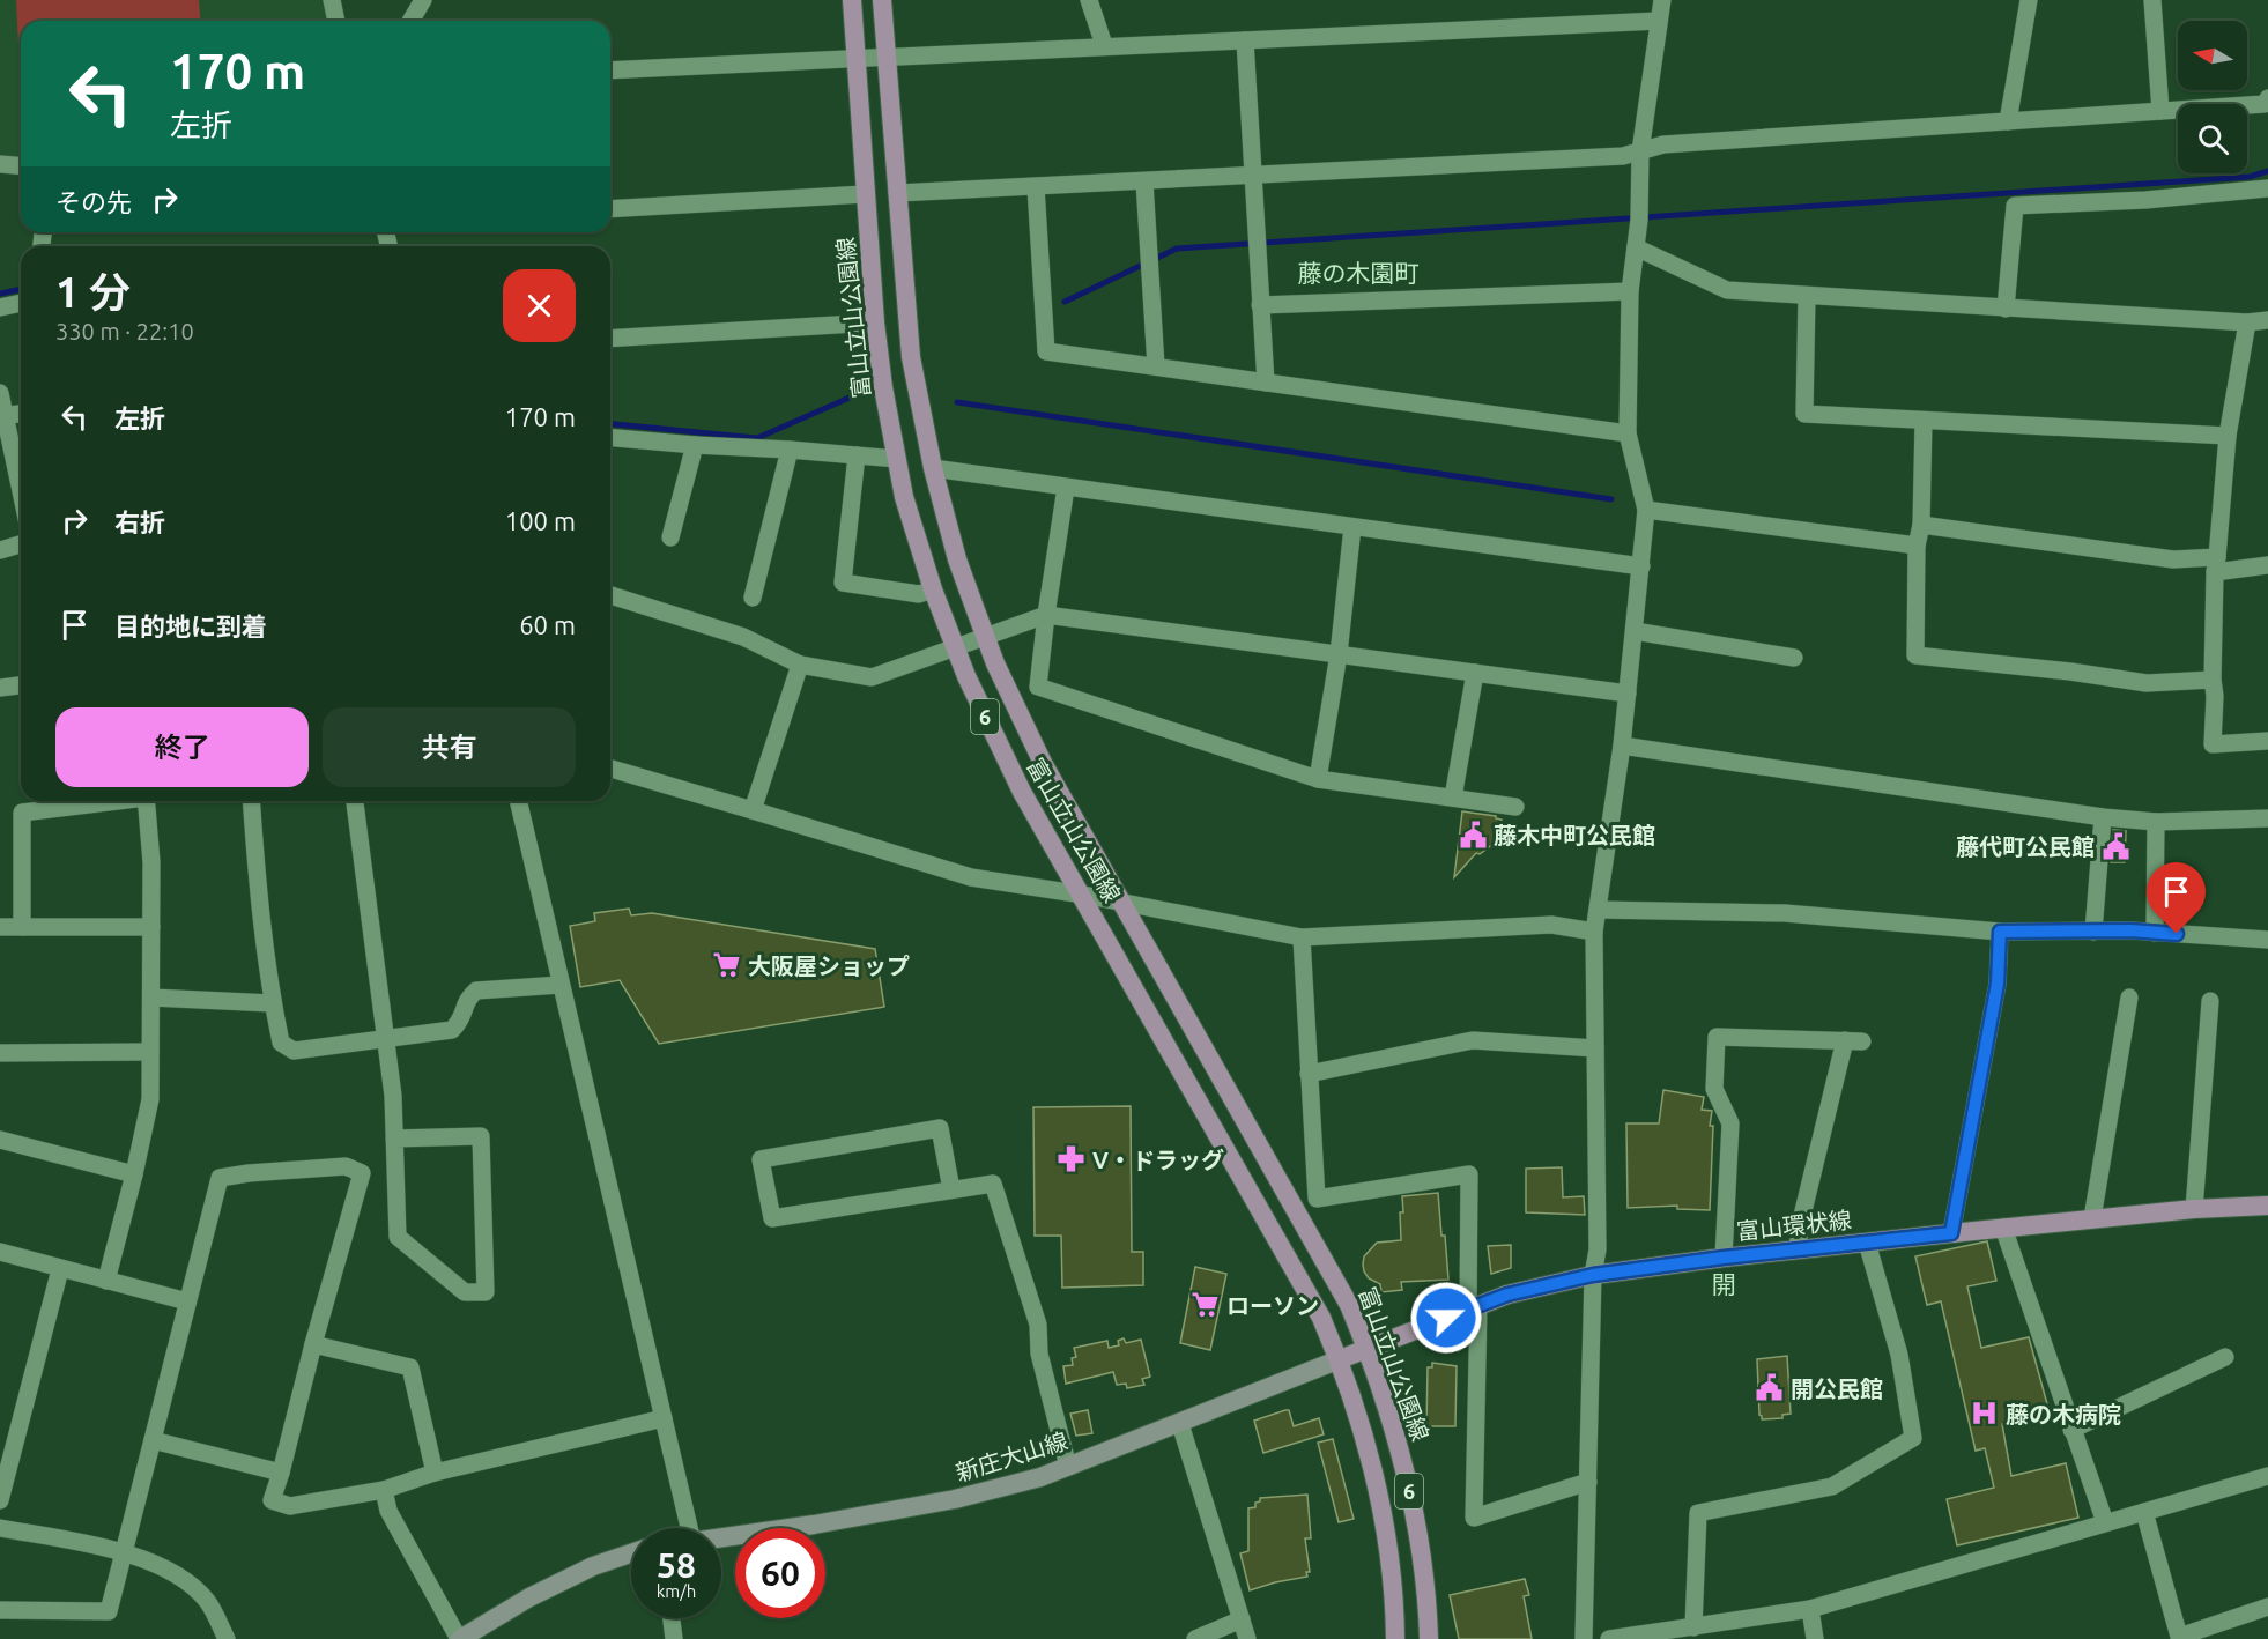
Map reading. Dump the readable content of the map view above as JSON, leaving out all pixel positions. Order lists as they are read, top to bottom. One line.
{"streets":{"main road":["富山立山公園線","6","富山環状線","新庄大山線"]},"crossings":[["富山立山公園線","富山環状線"],["富山立山公園線","新庄大山線"],["富山環状線","新庄大山線"]],"districts":["藤の木園町","開"],"places":{"public building":["藤木中町公民館","藤代町公民館","開公民館"],"supermarket":["大阪屋ショップ","ローソン"],"pharmacy":["V・ドラッグ"],"hospital":["藤の木病院"]},"north":"left","page":{"turn":["170 m","左折"],"then":"その先","heading":["1 分","330 m · 22:10"],"list":[{"name":"左折","value":"170 m"},{"name":"右折","value":"100 m"},{"name":"目的地に到着","value":"60 m"}],"buttons":["終了","共有"],"speed":"58 km/h","limit":"60"}}
